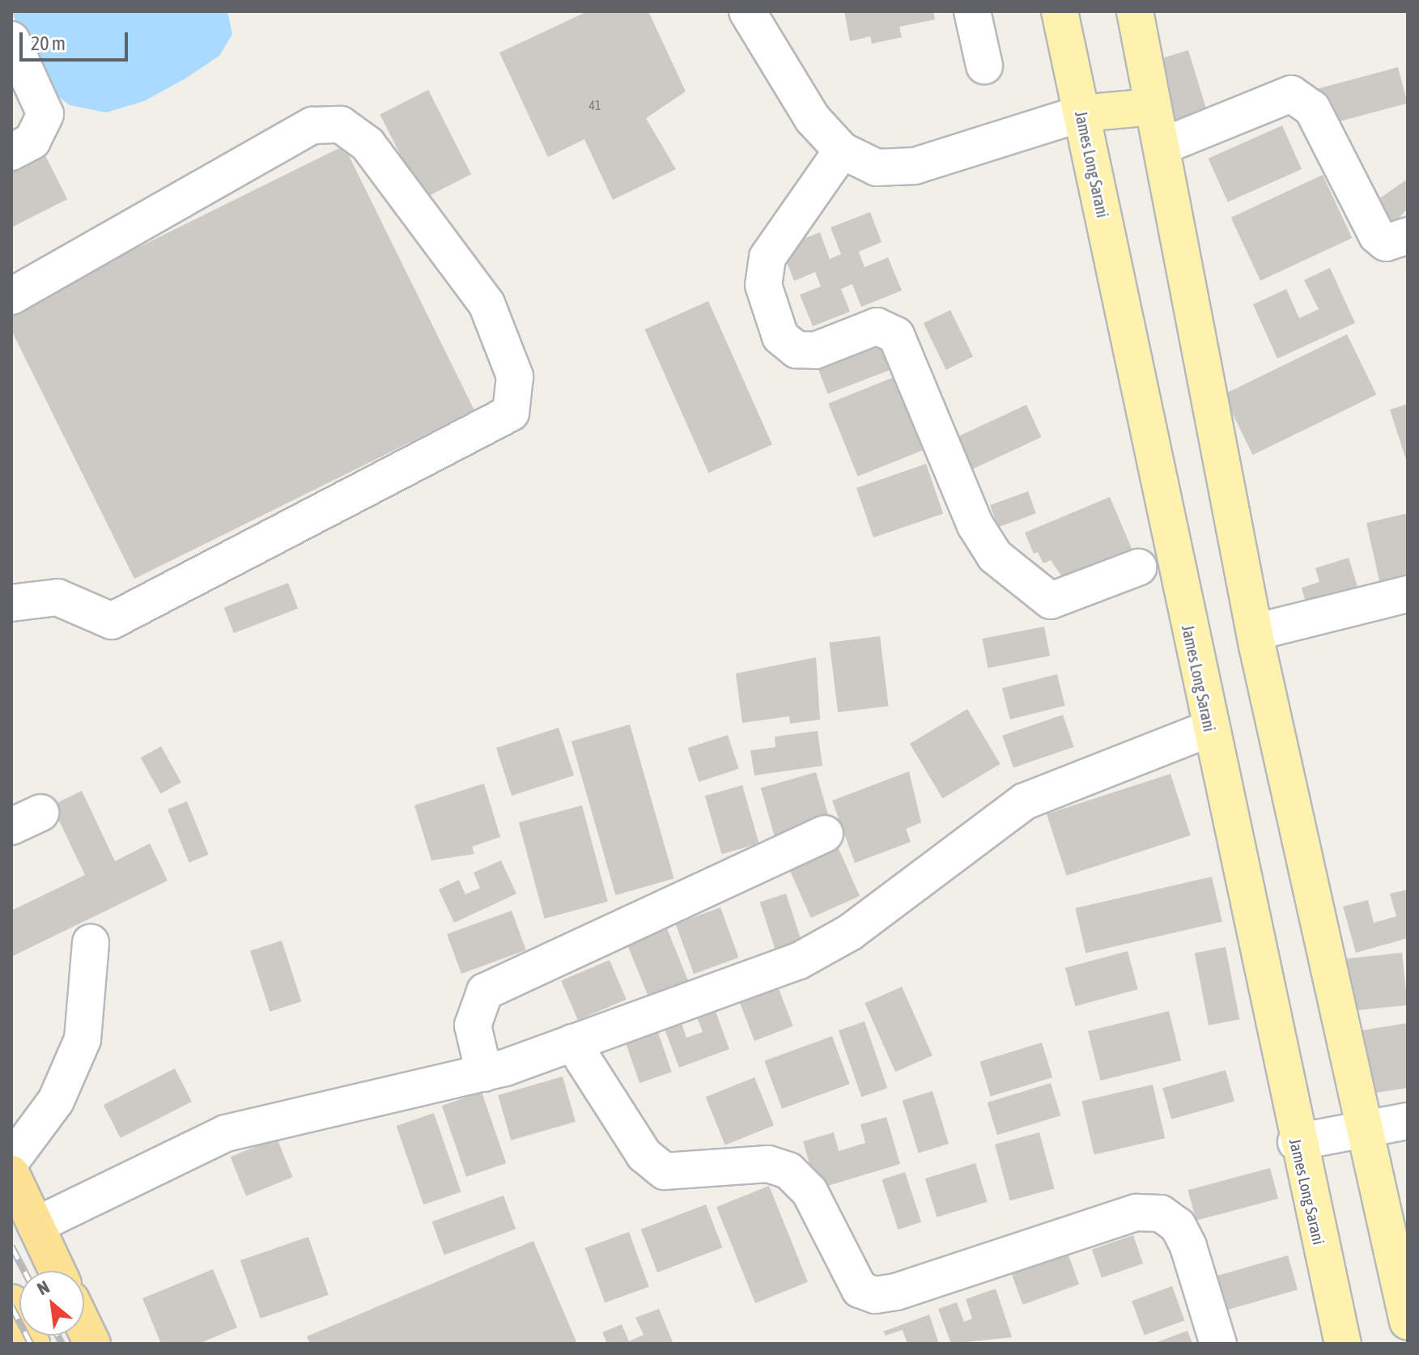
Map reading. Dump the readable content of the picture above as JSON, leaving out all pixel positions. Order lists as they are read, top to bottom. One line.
{"streets":{"main road":["James Long Sarani"]},"house_numbers":["41"],"scale_bar":"20 m","north":"top left"}
